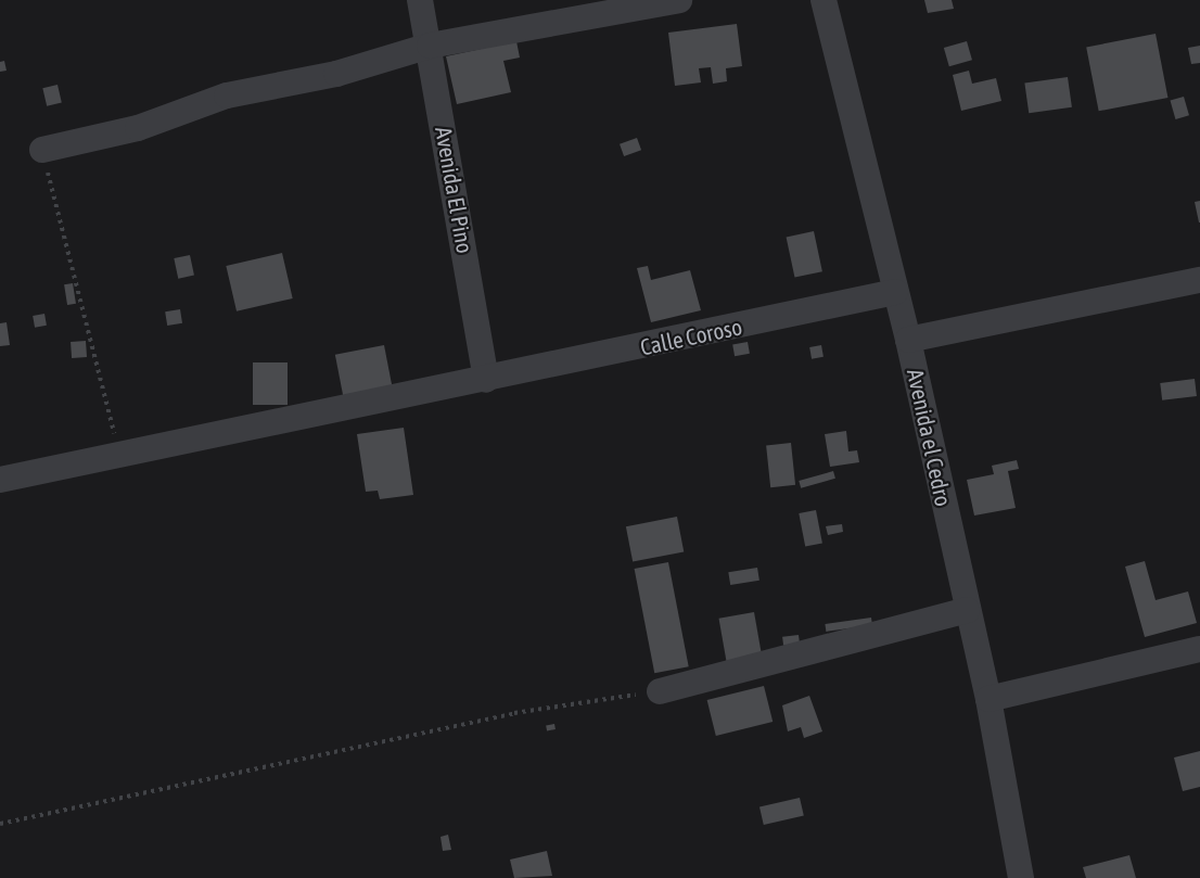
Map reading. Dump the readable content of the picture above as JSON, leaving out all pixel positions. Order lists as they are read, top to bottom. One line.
{"streets":{"street":["Avenida El Pino","Calle Coroso","Avenida el Cedro"]},"crossings":[["Avenida El Pino","Calle Coroso"],["Calle Coroso","Avenida el Cedro"]]}
